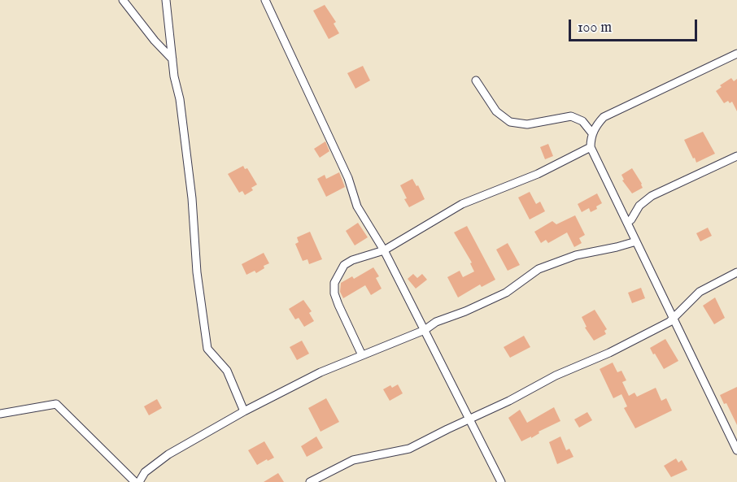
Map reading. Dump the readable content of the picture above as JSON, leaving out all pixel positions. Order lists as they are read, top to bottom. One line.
{"scale_bar":"100 m"}
